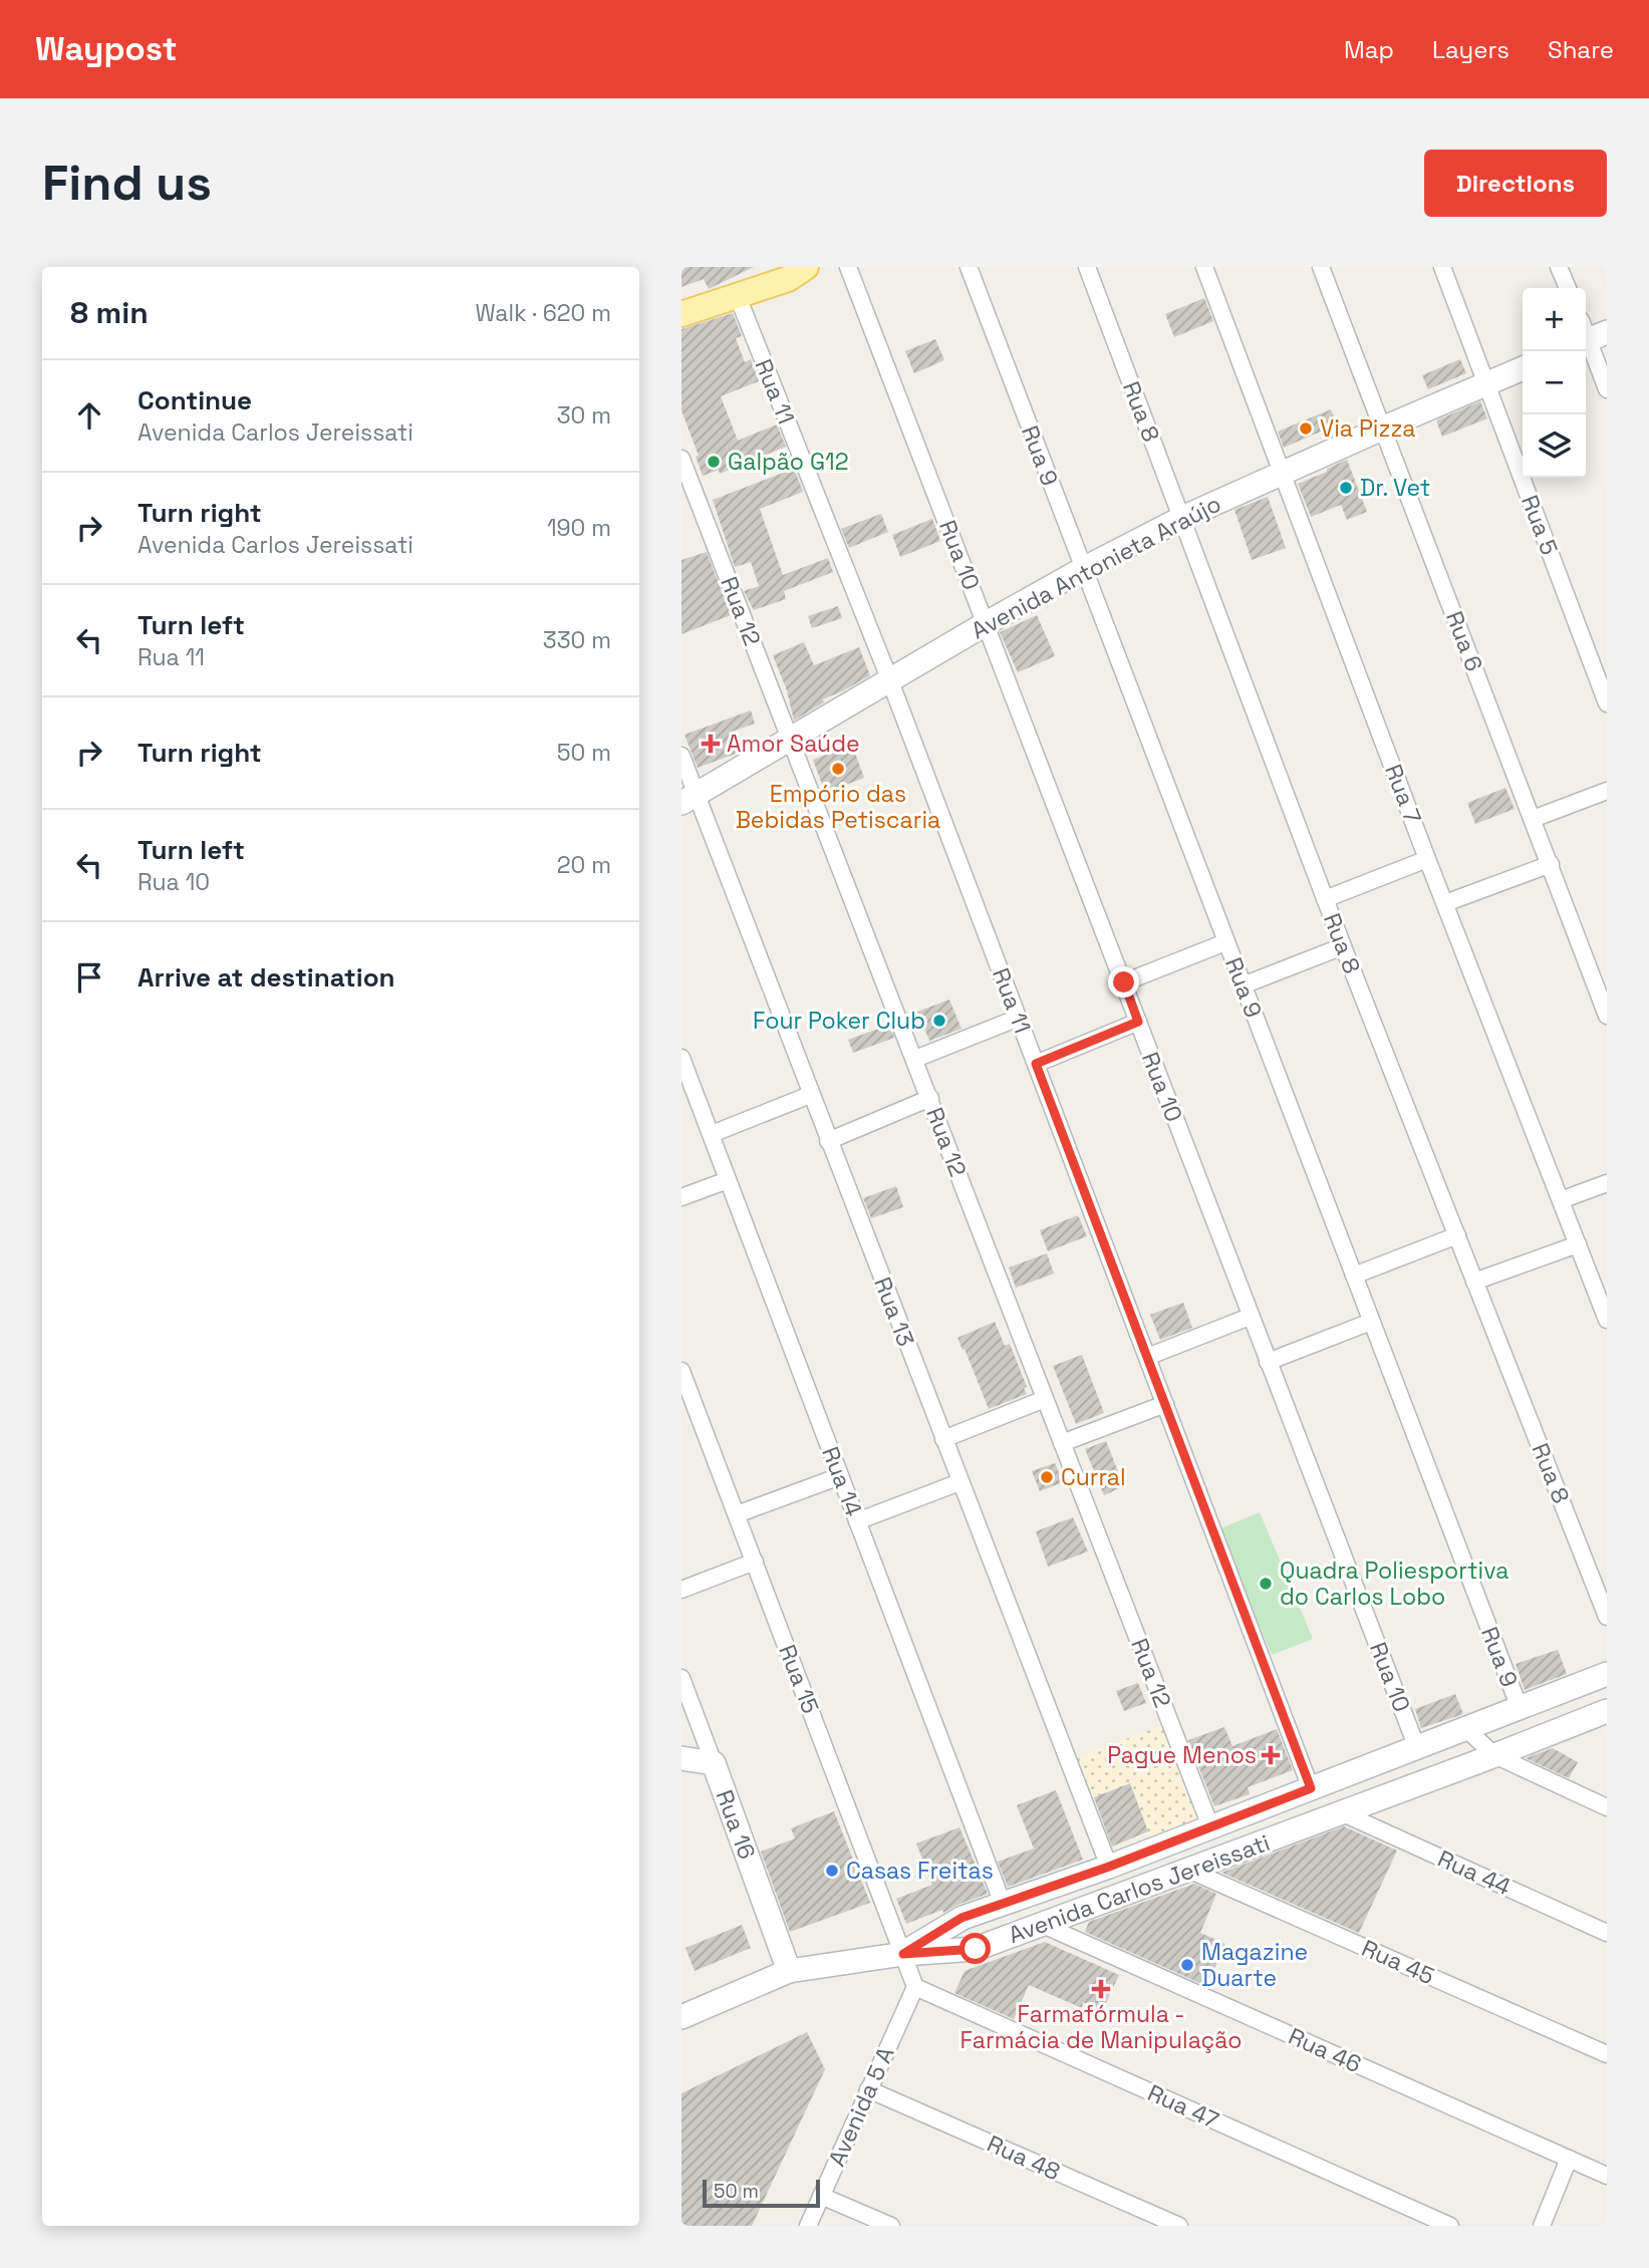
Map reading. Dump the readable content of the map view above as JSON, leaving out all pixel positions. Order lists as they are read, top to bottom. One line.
{"streets":{"street":["Rua 11","Rua 8","Rua 9","Rua 5","Rua 10","Avenida Antonieta Araújo","Rua 12","Rua 6","Rua 7","Rua 13","Rua 14","Rua 15","Rua 16","Rua 44","Avenida Carlos Jereissati","Rua 45","Rua 46","Avenida 5 A","Rua 47","Rua 48"]},"crossings":[["Rua 11","Avenida Antonieta Araújo"],["Rua 11","Avenida Carlos Jereissati"],["Rua 8","Avenida Antonieta Araújo"],["Rua 9","Avenida Antonieta Araújo"],["Rua 9","Avenida Carlos Jereissati"],["Rua 5","Avenida Antonieta Araújo"],["Rua 10","Avenida Antonieta Araújo"],["Rua 10","Avenida Carlos Jereissati"],["Avenida Antonieta Araújo","Rua 12"],["Avenida Antonieta Araújo","Rua 6"],["Avenida Antonieta Araújo","Rua 7"],["Avenida Antonieta Araújo","Rua 13"],["Rua 12","Avenida Carlos Jereissati"],["Rua 13","Avenida Carlos Jereissati"],["Rua 14","Avenida Carlos Jereissati"],["Rua 15","Avenida Carlos Jereissati"],["Rua 15","Avenida 5 A"],["Rua 15","Rua 47"],["Rua 44","Avenida Carlos Jereissati"],["Avenida Carlos Jereissati","Rua 45"],["Avenida Carlos Jereissati","Rua 46"],["Avenida 5 A","Rua 47"],["Avenida 5 A","Rua 48"]],"places":{"other":["Via Pizza","Galpão G12","Dr. Vet","Empório das Bebidas Petiscaria","Four Poker Club","Curral","Quadra Poliesportiva do Carlos Lobo","Casas Freitas","Magazine Duarte"],"health":["Amor Saúde","Pague Menos","Farmafórmula - Farmácia de Manipulação"]},"scale_bar":"50 m","page":{"header":"Waypost","nav":["Map","Layers","Share"],"buttons":"Directions","title":"Find us","heading":["8 min","Walk · 620 m"],"map_buttons":["+","−"],"list":[["Continue","Avenida Carlos Jereissati","30 m"],["Turn right","Avenida Carlos Jereissati","190 m"],["Turn left","Rua 11","330 m"],["Turn right","50 m"],["Turn left","Rua 10","20 m"],"Arrive at destination"],"scale":"50 m"}}
